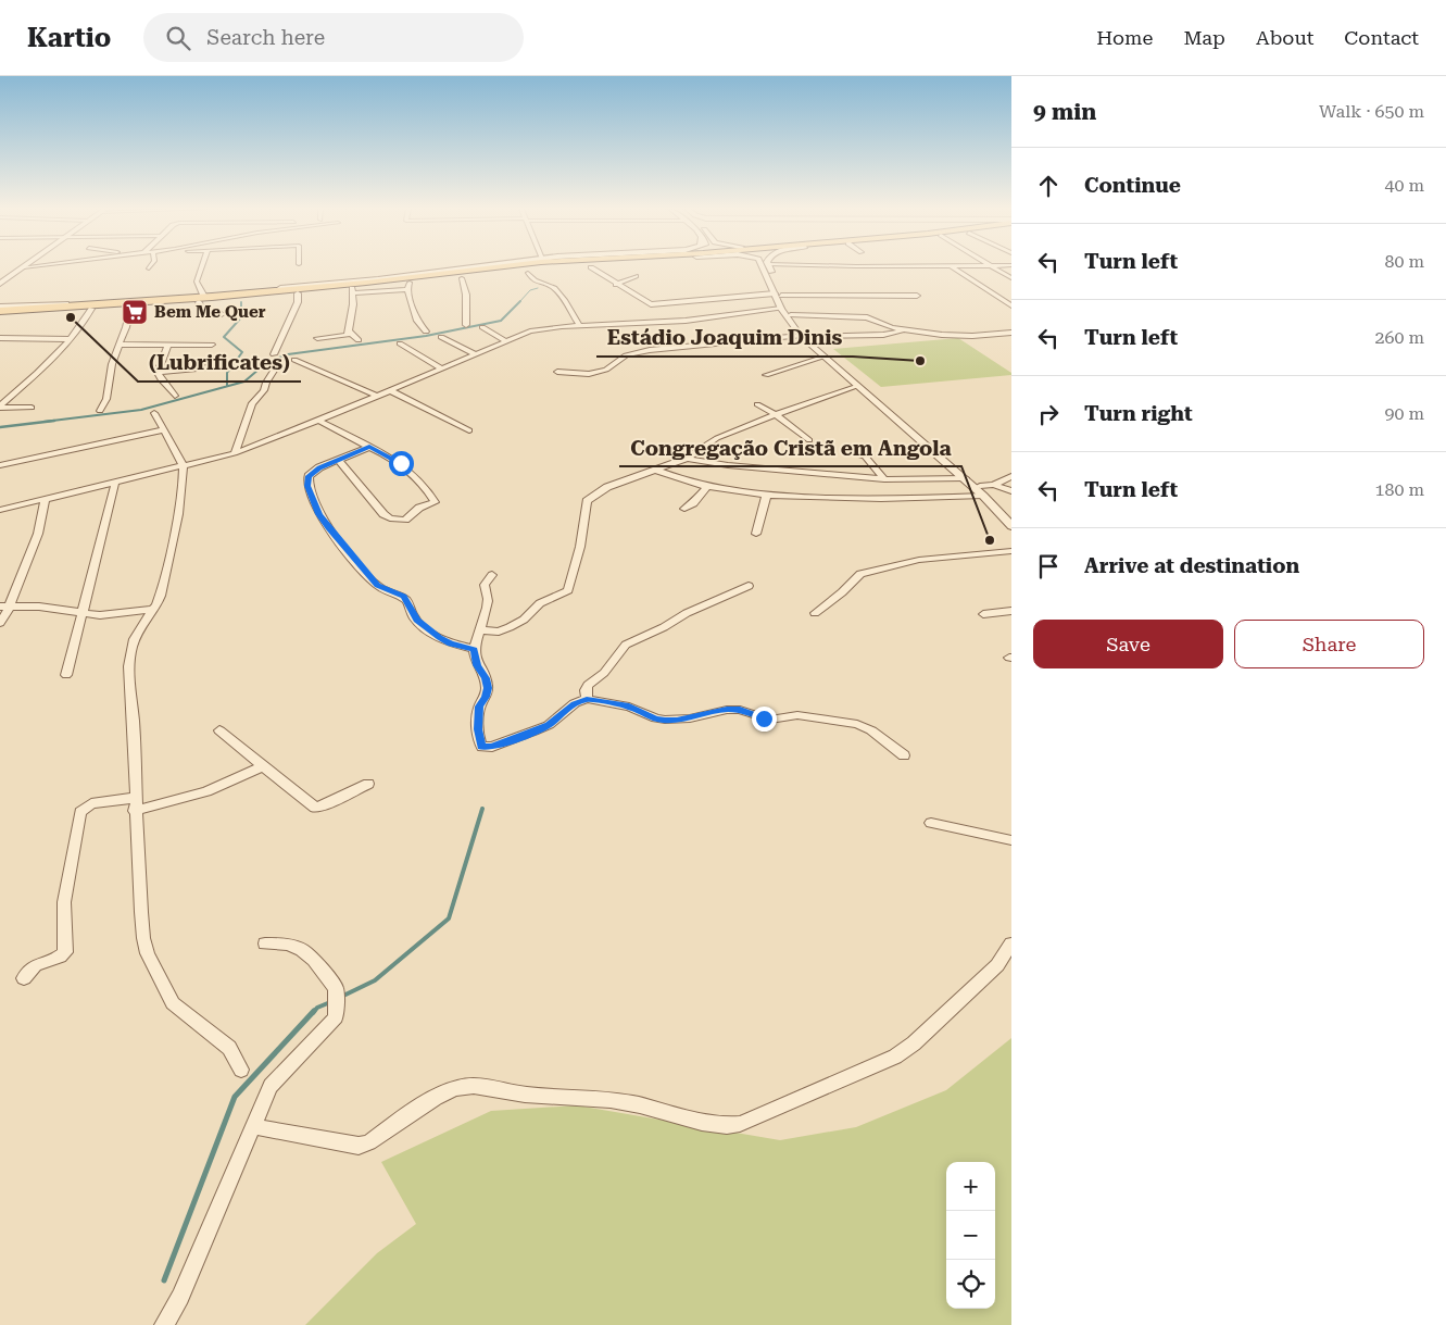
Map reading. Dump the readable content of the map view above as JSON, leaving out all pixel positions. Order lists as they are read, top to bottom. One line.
{"places":{"supermarket":["Bem Me Quer"],"other":["(Lubrificates)","Estádio Joaquim Dinis","Congregação Cristã em Angola"]},"page":{"header":"Kartio","search":"Search here","nav":["Home","Map","About","Contact"],"heading":["9 min","Walk · 650 m"],"list":[["Continue","40 m"],["Turn left","80 m"],["Turn left","260 m"],["Turn right","90 m"],["Turn left","180 m"],"Arrive at destination"],"buttons":["Save","Share"],"map_buttons":["+","−"]}}
